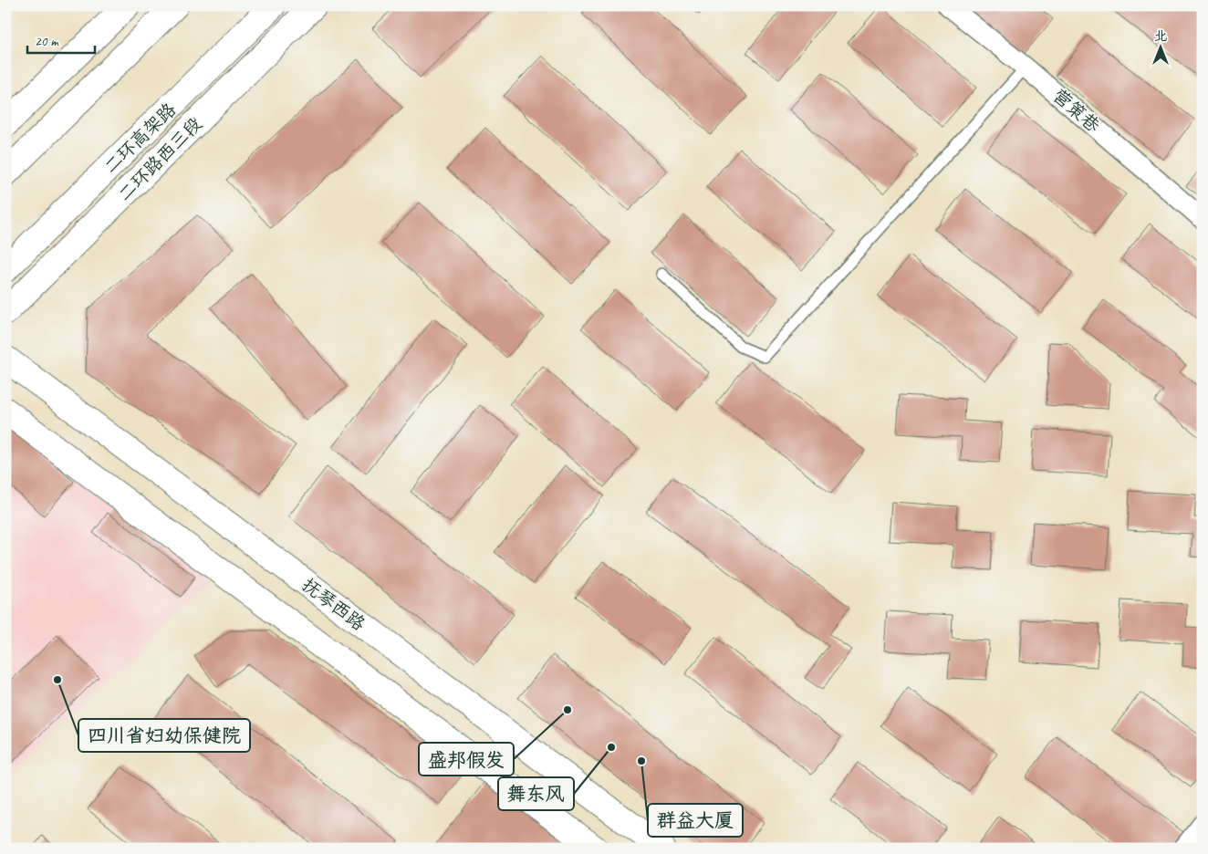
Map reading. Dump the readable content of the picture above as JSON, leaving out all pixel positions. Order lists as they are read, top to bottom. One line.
{"streets":{"main road":["二环高架路","二环路西三段","抚琴西路"],"street":["营策巷"]},"places":["四川省妇幼保健院","盛邦假发","舞东风","群益大厦"],"scale_bar":"20 m","north":"top"}
